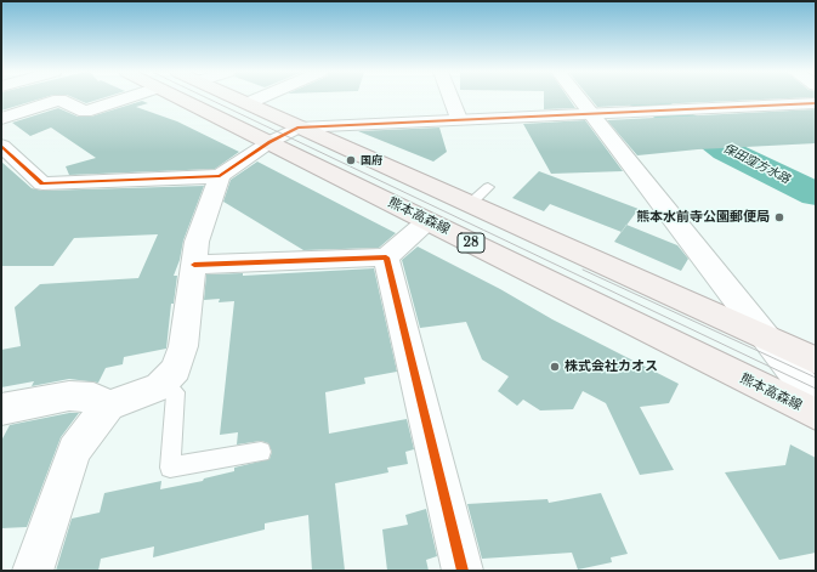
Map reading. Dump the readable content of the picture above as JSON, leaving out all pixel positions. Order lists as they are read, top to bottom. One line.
{"streets":{"main road":["熊本高森線","28"]},"water":["保田窪方水路"],"places":["国府","熊本水前寺公園郵便局","株式会社カオス"]}
